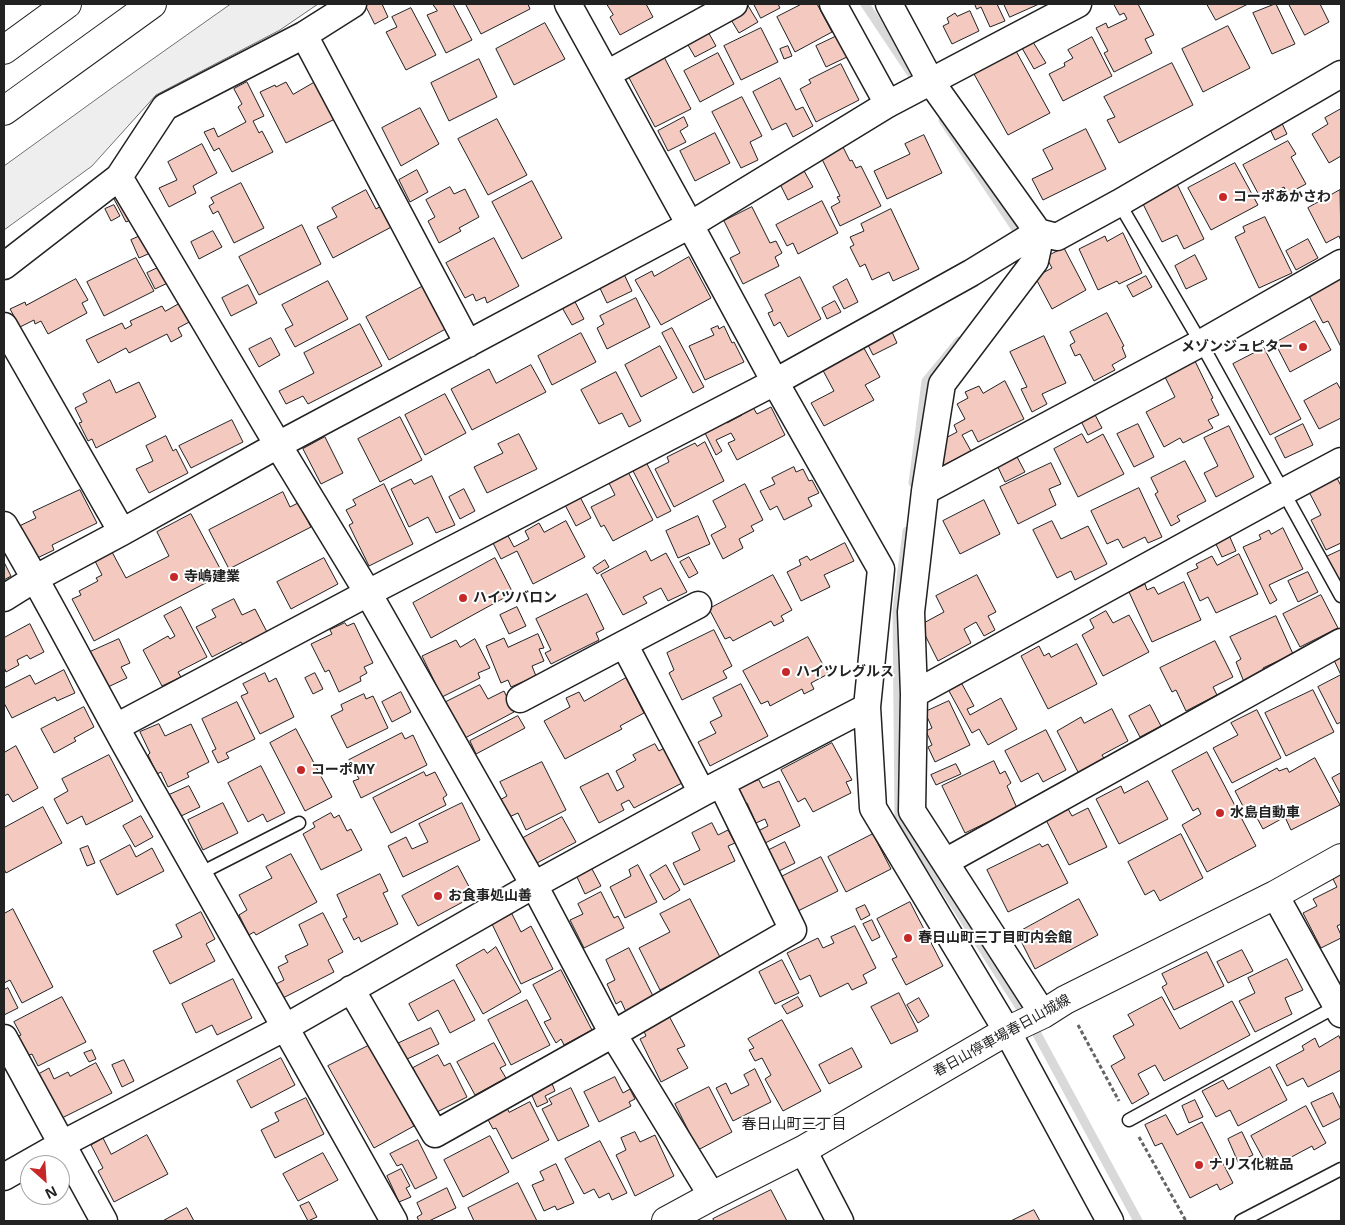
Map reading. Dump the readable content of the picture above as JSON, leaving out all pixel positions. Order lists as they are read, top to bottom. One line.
{"streets":{"main road":["春日山停車場春日山城線"]},"districts":["春日山町三丁目"],"places":["コーポあかさわ","メゾンジュピター","寺嶋建業","ハイツバロン","ハイツレグルス","コーポMY","水島自動車","お食事処山善","春日山町三丁目町内会館","ナリス化粧品"],"north":"bottom right"}
